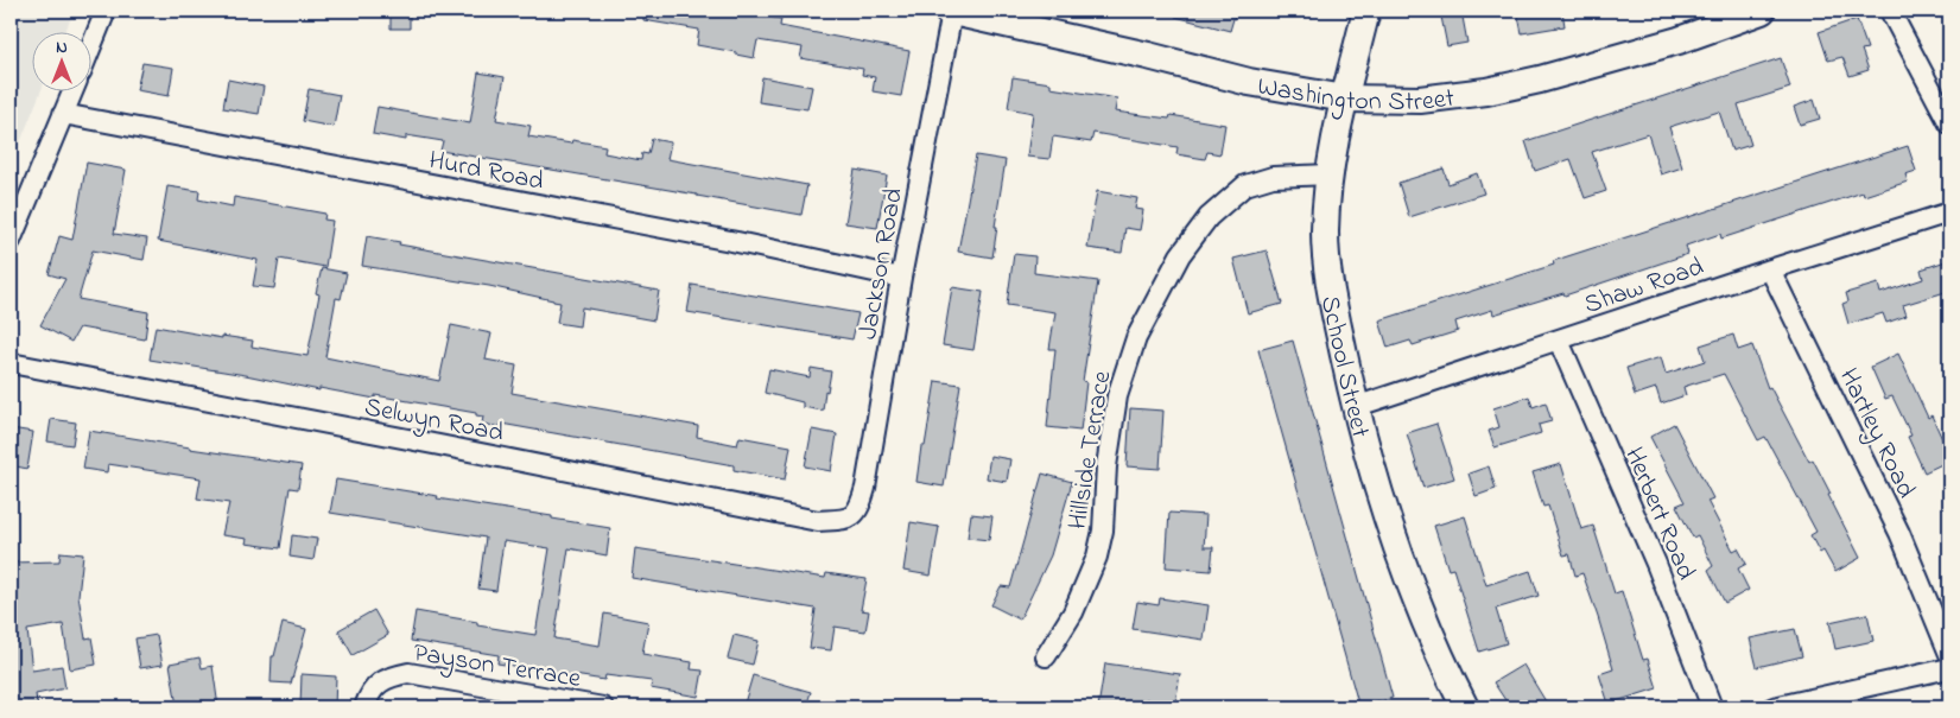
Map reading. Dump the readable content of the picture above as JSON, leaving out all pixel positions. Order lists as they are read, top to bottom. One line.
{"streets":{"street":["Washington Street","Hurd Road","Jackson Road","Shaw Road","School Street","Selwyn Road","Hartley Road","Hillside Terrace","Herbert Road","Payson Terrace"]},"crossings":[["Washington Street","Jackson Road"],["Washington Street","School Street"],["Hurd Road","Jackson Road"],["Jackson Road","Selwyn Road"],["Shaw Road","School Street"],["Shaw Road","Hartley Road"],["Shaw Road","Herbert Road"],["School Street","Hillside Terrace"]],"north":"top"}
